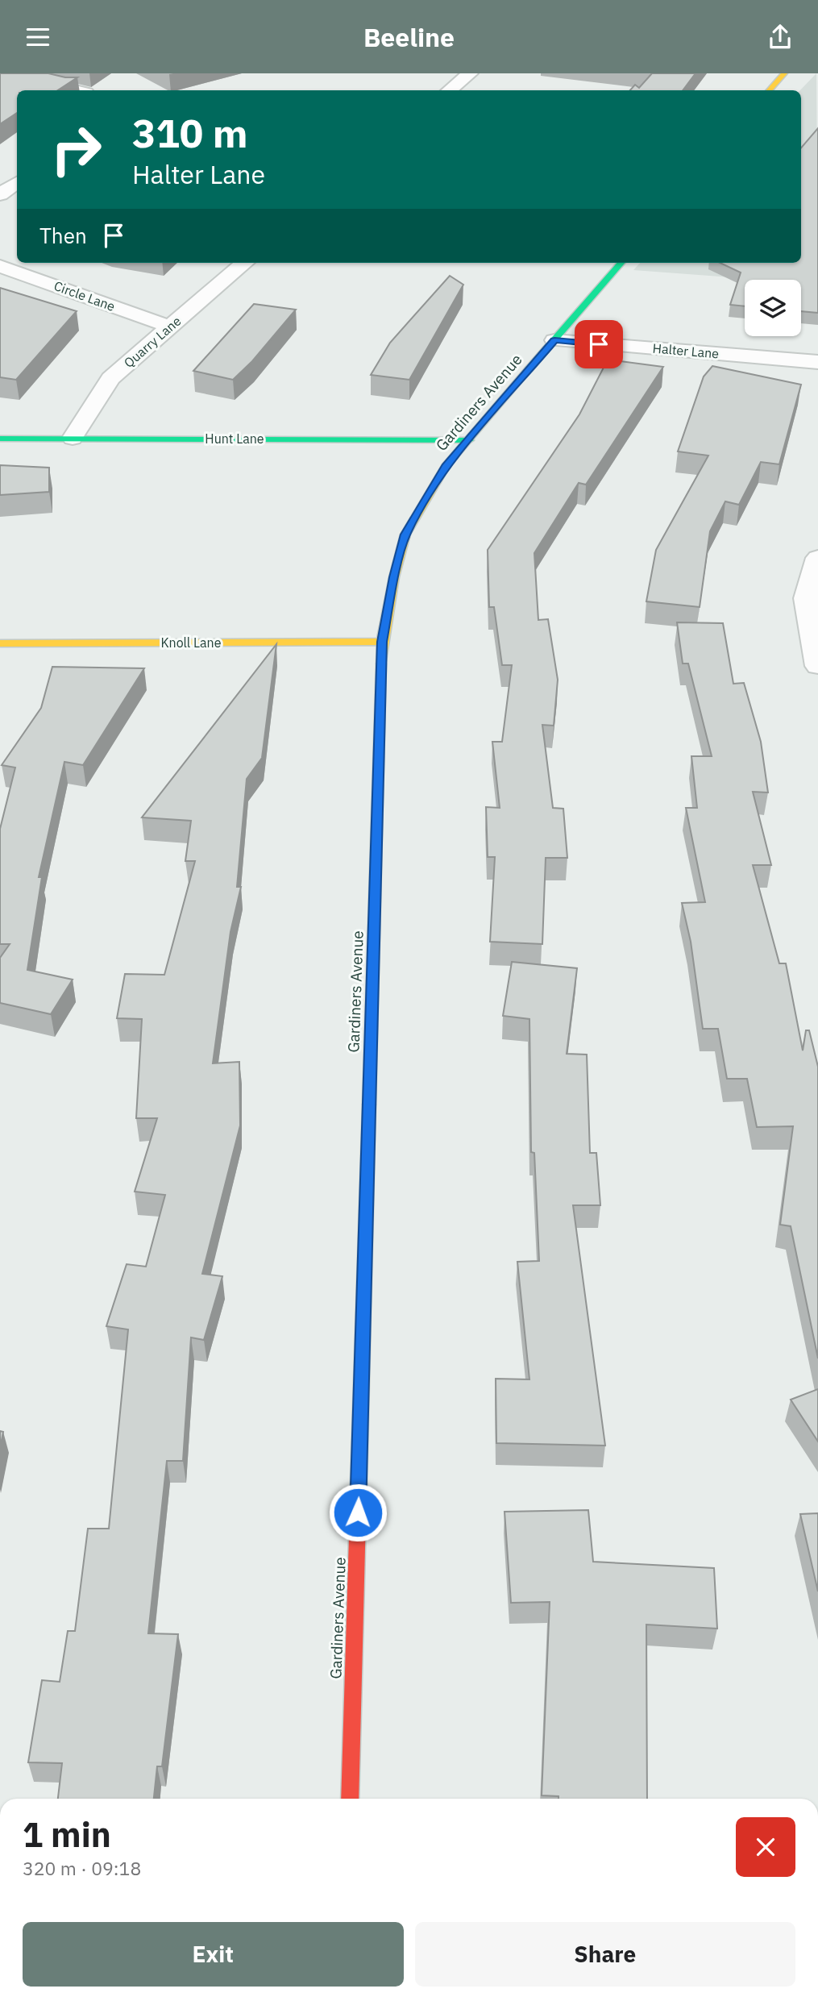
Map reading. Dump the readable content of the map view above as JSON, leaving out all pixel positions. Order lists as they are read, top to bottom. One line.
{"streets":{"main road":["Gardiners Avenue","Hunt Lane","Knoll Lane"],"street":["Circle Lane","Quarry Lane","Halter Lane"]},"crossings":[["Circle Lane","Quarry Lane"],["Quarry Lane","Hunt Lane"],["Halter Lane","Gardiners Avenue"],["Gardiners Avenue","Hunt Lane"],["Gardiners Avenue","Knoll Lane"]],"page":{"header":"Beeline","turn":["310 m","Halter Lane"],"then":"Then","heading":["1 min","320 m · 09:18"],"buttons":["Exit","Share"]}}
